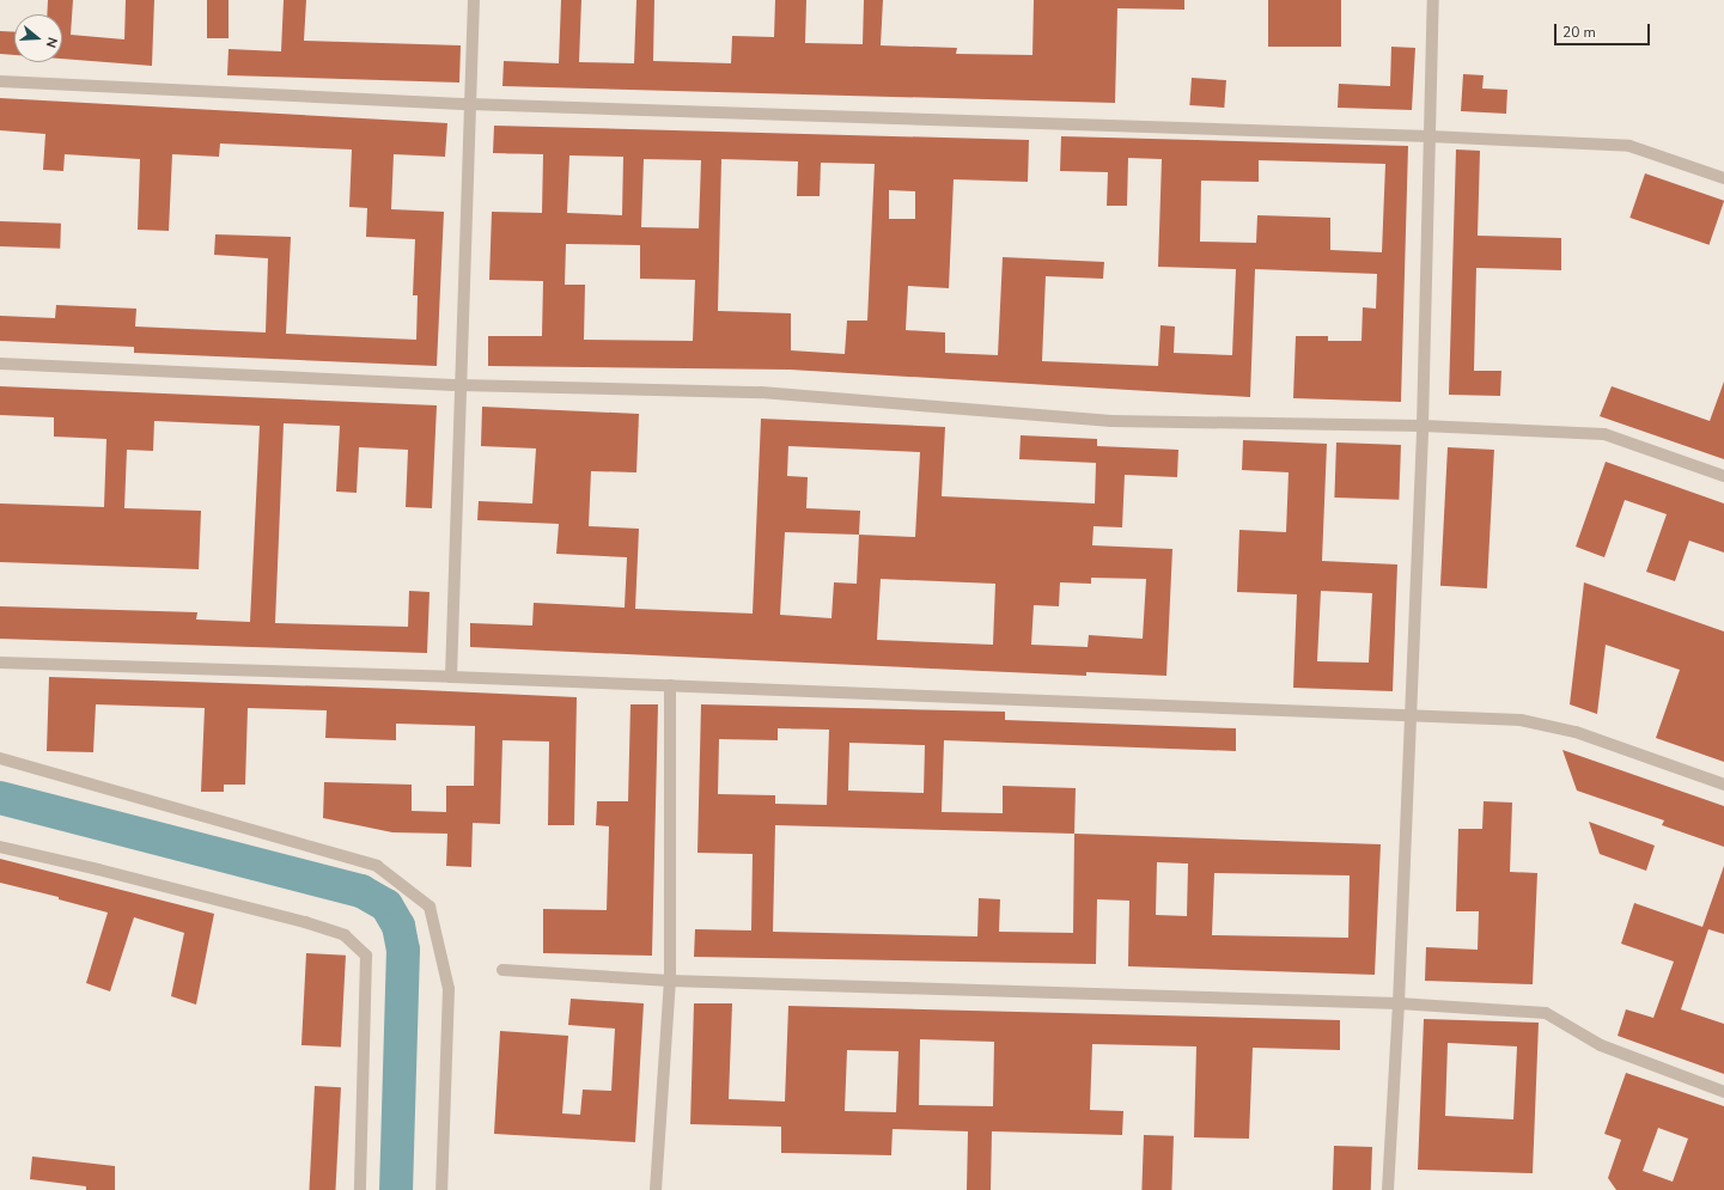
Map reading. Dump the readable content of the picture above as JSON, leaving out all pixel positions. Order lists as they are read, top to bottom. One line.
{"scale_bar":"20 m","north":"right"}
